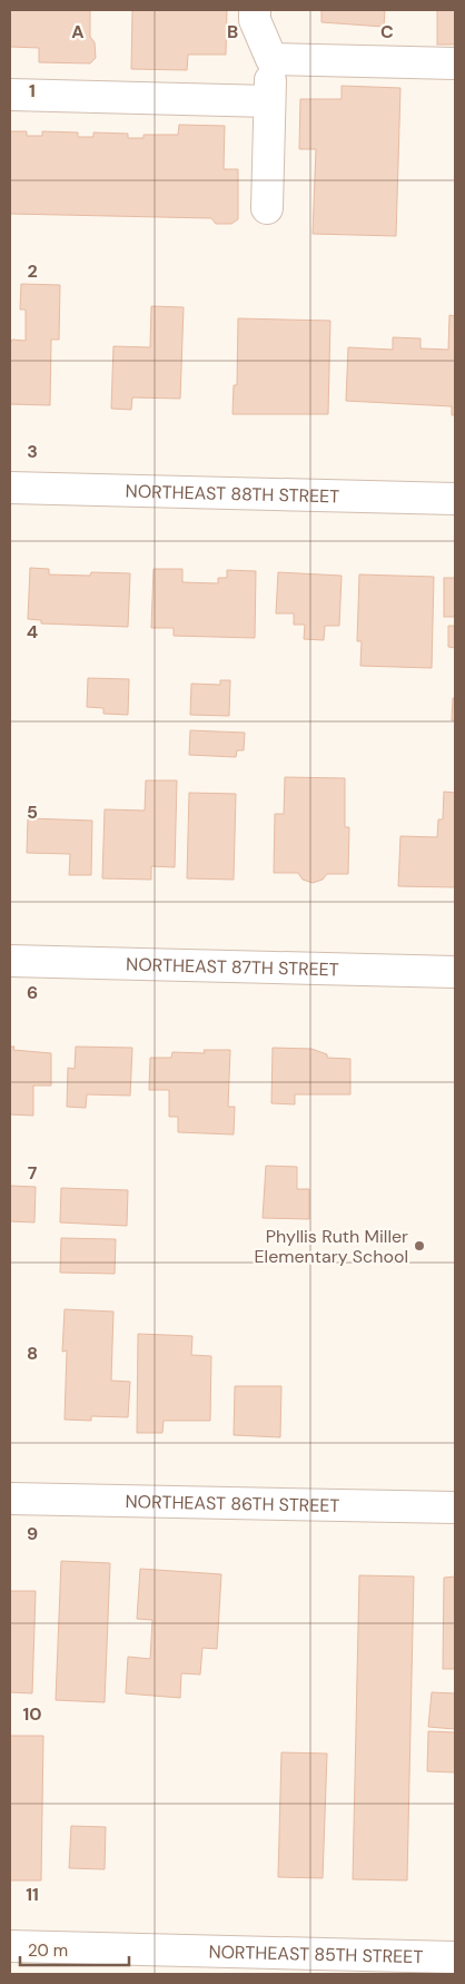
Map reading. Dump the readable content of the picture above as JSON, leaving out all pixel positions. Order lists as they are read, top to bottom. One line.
{"streets":{"street":["NORTHEAST 88TH STREET","NORTHEAST 87TH STREET","NORTHEAST 86TH STREET","NORTHEAST 85TH STREET"]},"places":["Phyllis Ruth Miller Elementary School"],"scale_bar":"20 m","grid":{"columns":["A","B","C"],"rows":["1","2","3","4","5","6","7","8","9","10","11"]}}
